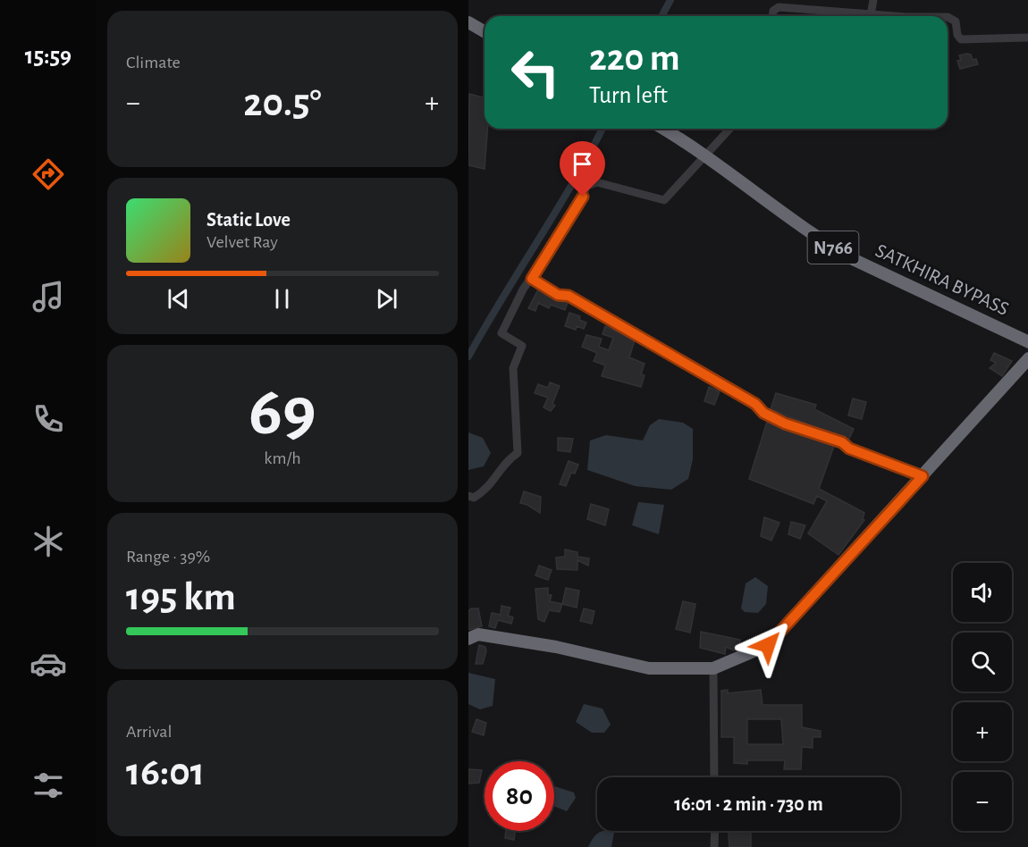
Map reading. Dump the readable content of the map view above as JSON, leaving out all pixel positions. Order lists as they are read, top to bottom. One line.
{"streets":{"highway":["N766","SATKHIRA BYPASS"]},"page":{"tabs":"15:59","tile":["Climate",["69","km/h"],["Range · 39%","195 km"],["Arrival","16:01"]],"turn":["220 m","Turn left"],"heat":["−","20.5°","+"],"song":["Static Love","Velvet Ray"],"map_buttons":["+","−"],"limit":"80","trip":"16:01 · 2 min · 730 m"}}
